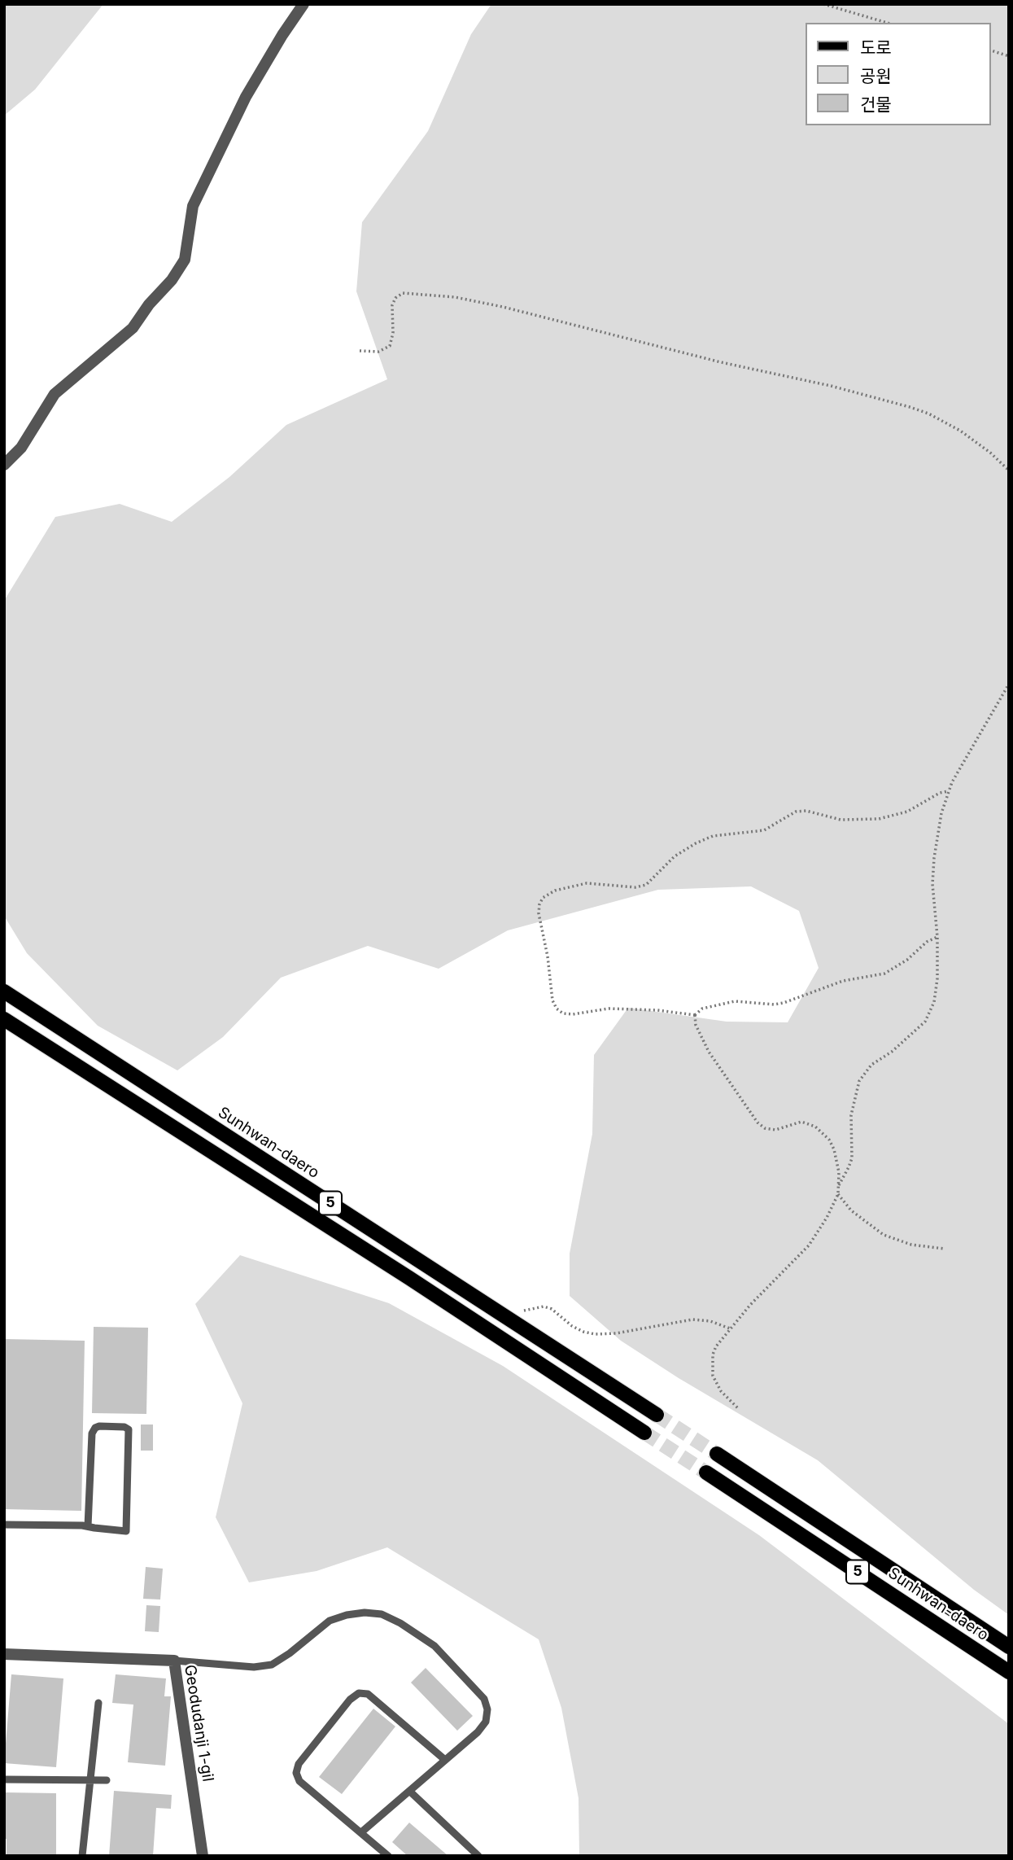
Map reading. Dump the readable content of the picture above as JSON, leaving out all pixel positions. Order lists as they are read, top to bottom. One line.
{"streets":{"main road":["Sunhwan-daero","5"],"street":["Geodudanji 1-gil"]},"legend":["도로","공원","건물"]}
